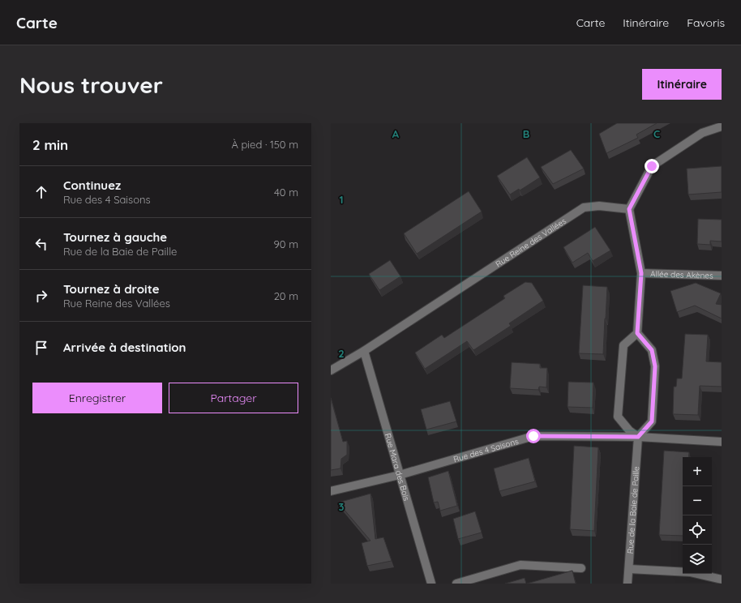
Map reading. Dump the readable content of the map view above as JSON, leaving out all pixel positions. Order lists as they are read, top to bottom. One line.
{"streets":{"street":["Rue Reine des Vallées","Allée des Akènes","Rue des 4 Saisons","Rue Mara des Bois","Rue de la Baie de Paille"]},"crossings":[["Rue Reine des Vallées","Rue Mara des Bois"],["Rue des 4 Saisons","Rue Mara des Bois"],["Rue des 4 Saisons","Rue de la Baie de Paille"]],"page":{"header":"Carte","nav":["Carte","Itinéraire","Favoris"],"buttons":["Itinéraire",["Enregistrer","Partager"]],"title":"Nous trouver","heading":["2 min","À pied · 150 m"],"list":[["Continuez","Rue des 4 Saisons","40 m"],["Tournez à gauche","Rue de la Baie de Paille","90 m"],["Tournez à droite","Rue Reine des Vallées","20 m"],"Arrivée à destination"],"map_buttons":["+","−"]},"grid":{"columns":["A","B","C"],"rows":["1","2","3"]}}
